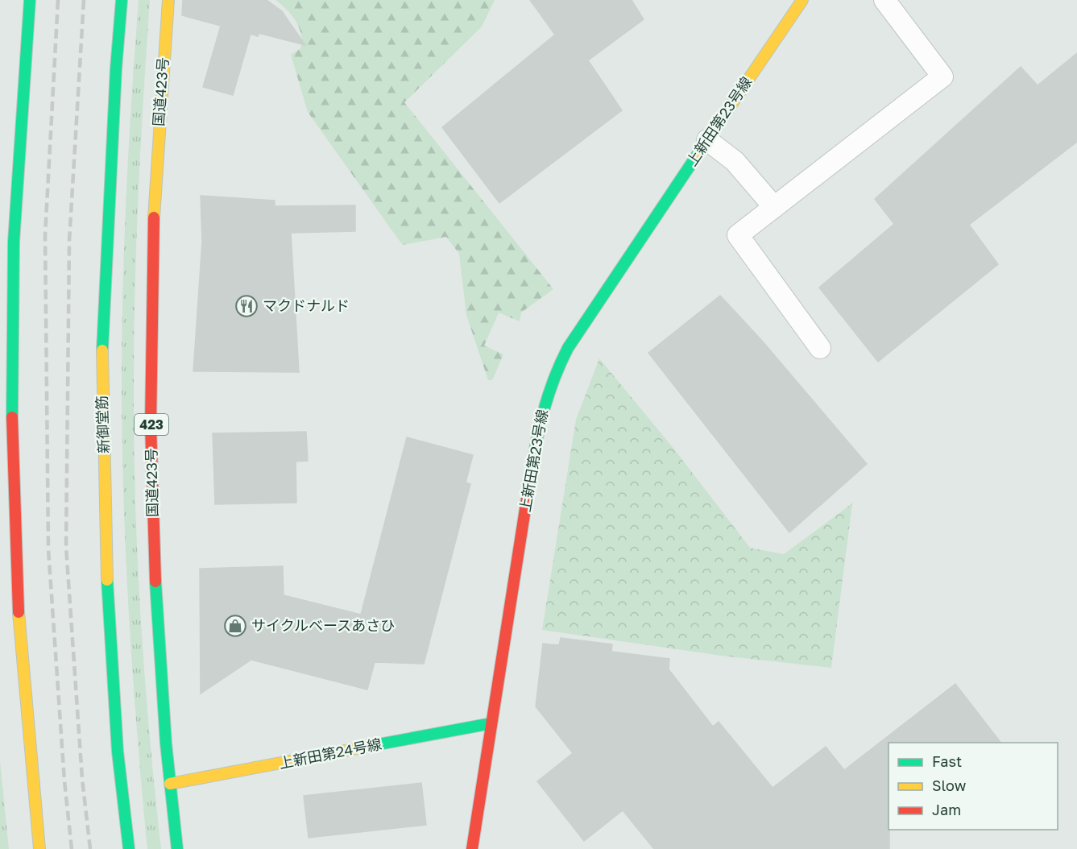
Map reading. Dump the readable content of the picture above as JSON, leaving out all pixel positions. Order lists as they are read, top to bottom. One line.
{"streets":{"main road":["国道423号","上新田第23号線","新御堂筋","423","上新田第24号線"]},"crossings":[["国道423号","上新田第24号線"],["上新田第23号線","上新田第24号線"]],"places":{"restaurant":["マクドナルド"],"shop":["サイクルベースあさひ"]},"legend":["Fast","Slow","Jam"]}
